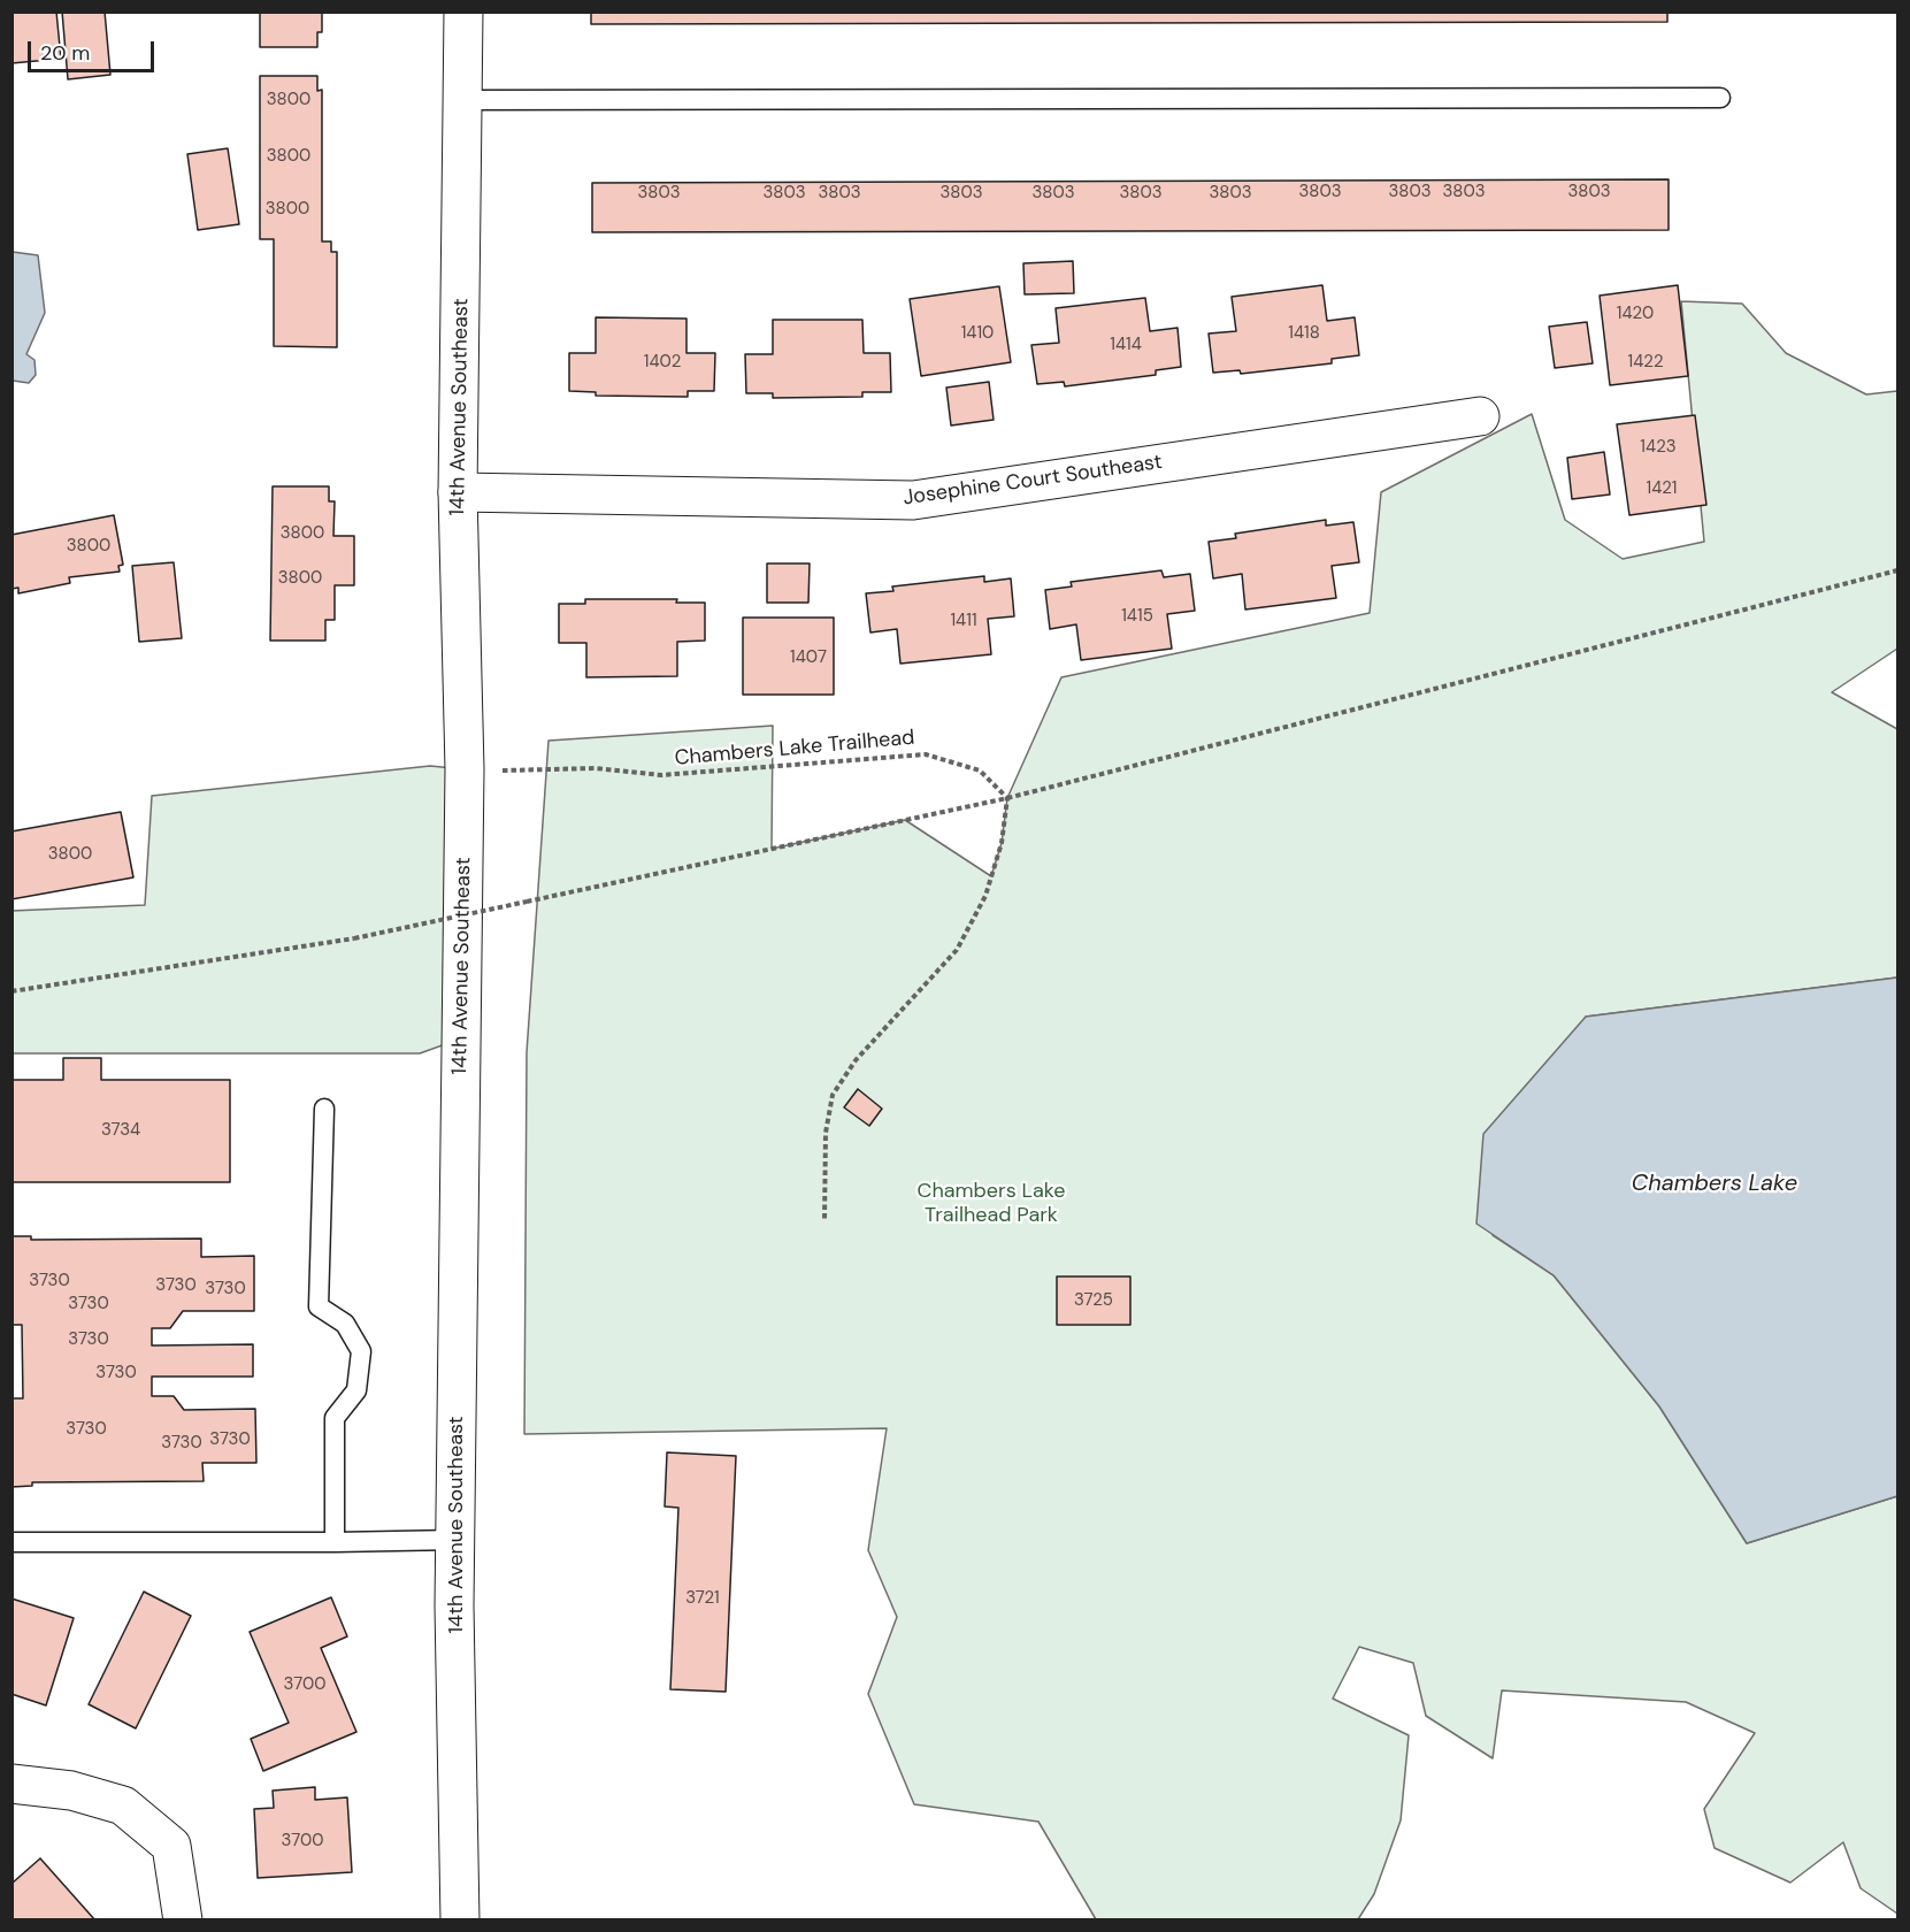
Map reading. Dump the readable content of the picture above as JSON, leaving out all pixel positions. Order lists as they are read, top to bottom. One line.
{"streets":{"street":["14th Avenue Southeast","Josephine Court Southeast"],"path":["Chambers Lake Trailhead"]},"crossings":[["14th Avenue Southeast","Josephine Court Southeast"],["14th Avenue Southeast","Chambers Lake Trailhead"]],"water":["Chambers Lake"],"parks":["Chambers Lake Trailhead Park"],"house_numbers":["3800","3800","3803","3803","3803","3803","3803","3803","3803","3803","3803","3803","3803","3800","1420","1410","1418","1414","1402","1422","1423","1421","3800","3800","3800","1415","1411","1407","3800","3734","3730","3730","3730","3725","3730","3730","3730","3730","3730","3730","3721","3700","3700"],"scale_bar":"20 m"}
